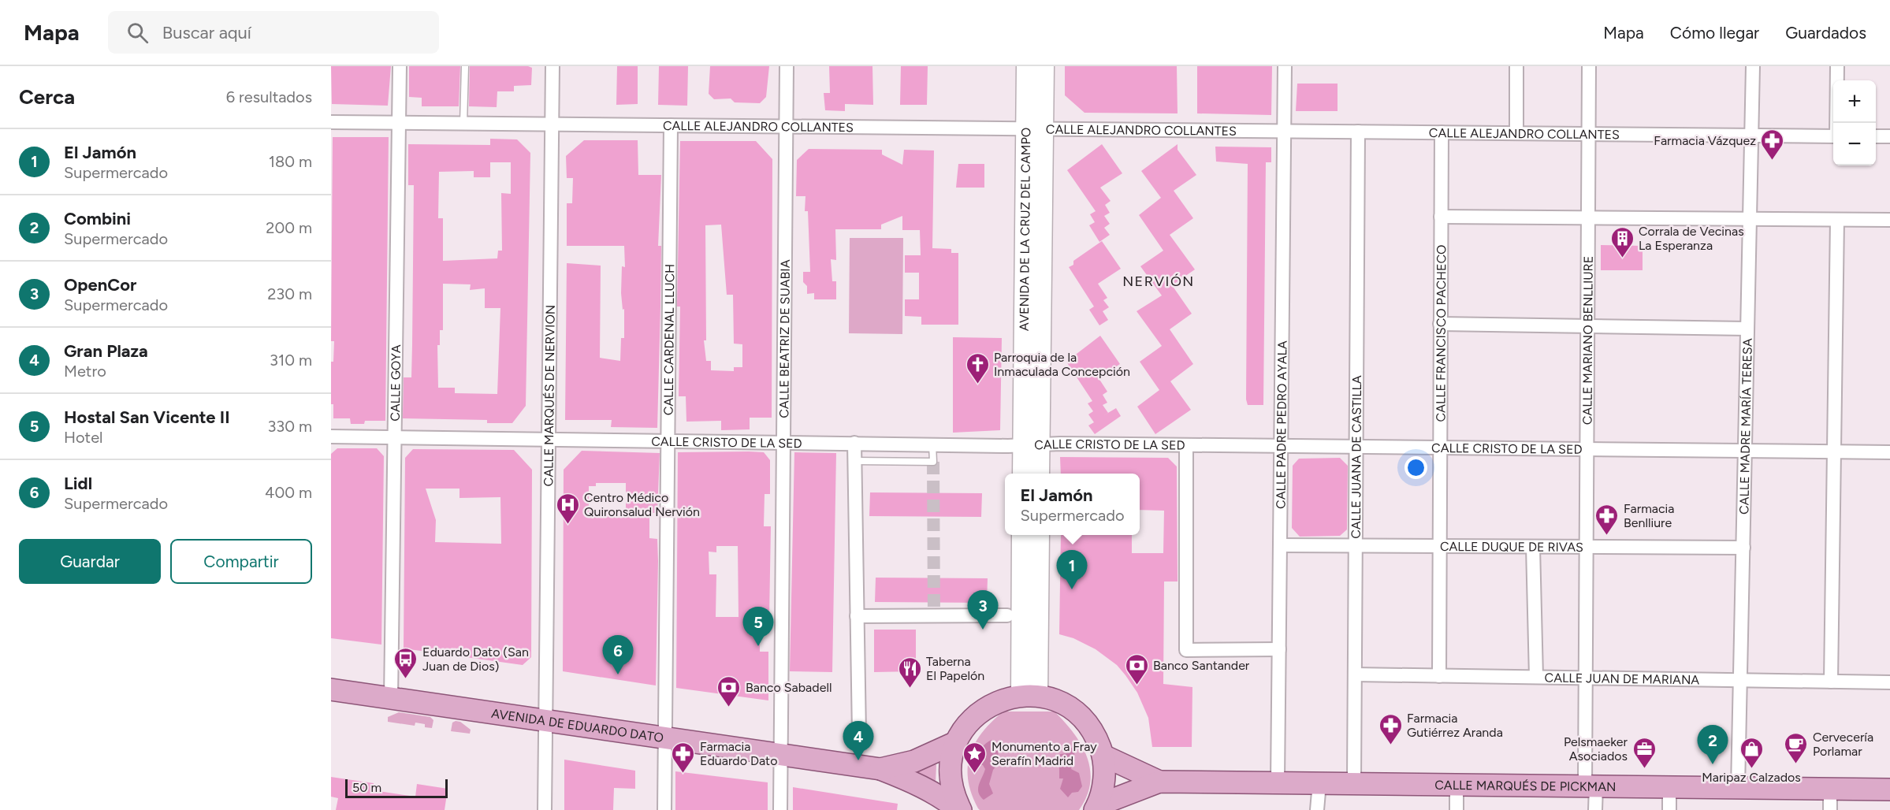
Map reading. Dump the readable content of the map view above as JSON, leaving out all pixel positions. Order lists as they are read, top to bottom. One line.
{"streets":{"main road":["AVENIDA DE LA CRUZ DEL CAMPO","AVENIDA DE EDUARDO DATO","CALLE MARQUÉS DE PICKMAN"],"street":["CALLE ALEJANDRO COLLANTES","CALLE FRANCISCO PACHECO","CALLE BEATRIZ DE SUABIA","CALLE CARDENAL LLUCH","CALLE MARIANO BENLLIURE","CALLE GOYA","CALLE MARQUÉS DE NERVION","CALLE PADRE PEDRO AYALA","CALLE MADRE MARÍA TERESA","CALLE CRISTO DE LA SED","CALLE JUANA DE CASTILLA","CALLE DUQUE DE RIVAS","CALLE JUAN DE MARIANA"]},"crossings":[["CALLE ALEJANDRO COLLANTES","AVENIDA DE LA CRUZ DEL CAMPO"],["CALLE ALEJANDRO COLLANTES","CALLE FRANCISCO PACHECO"],["CALLE ALEJANDRO COLLANTES","CALLE BEATRIZ DE SUABIA"],["CALLE ALEJANDRO COLLANTES","CALLE CARDENAL LLUCH"],["CALLE ALEJANDRO COLLANTES","CALLE MARIANO BENLLIURE"],["CALLE ALEJANDRO COLLANTES","CALLE GOYA"],["CALLE ALEJANDRO COLLANTES","CALLE MARQUÉS DE NERVION"],["CALLE ALEJANDRO COLLANTES","CALLE PADRE PEDRO AYALA"],["CALLE ALEJANDRO COLLANTES","CALLE MADRE MARÍA TERESA"],["CALLE ALEJANDRO COLLANTES","CALLE JUANA DE CASTILLA"],["AVENIDA DE LA CRUZ DEL CAMPO","CALLE CRISTO DE LA SED"],["CALLE FRANCISCO PACHECO","CALLE CRISTO DE LA SED"],["CALLE FRANCISCO PACHECO","CALLE DUQUE DE RIVAS"],["CALLE FRANCISCO PACHECO","CALLE JUAN DE MARIANA"],["CALLE BEATRIZ DE SUABIA","CALLE CRISTO DE LA SED"],["CALLE BEATRIZ DE SUABIA","AVENIDA DE EDUARDO DATO"],["CALLE CARDENAL LLUCH","CALLE CRISTO DE LA SED"],["CALLE CARDENAL LLUCH","AVENIDA DE EDUARDO DATO"],["CALLE MARIANO BENLLIURE","CALLE CRISTO DE LA SED"],["CALLE MARIANO BENLLIURE","CALLE DUQUE DE RIVAS"],["CALLE MARIANO BENLLIURE","CALLE JUAN DE MARIANA"],["CALLE MARIANO BENLLIURE","CALLE MARQUÉS DE PICKMAN"],["CALLE GOYA","CALLE CRISTO DE LA SED"],["CALLE GOYA","AVENIDA DE EDUARDO DATO"],["CALLE MARQUÉS DE NERVION","CALLE CRISTO DE LA SED"],["CALLE MARQUÉS DE NERVION","AVENIDA DE EDUARDO DATO"],["CALLE PADRE PEDRO AYALA","CALLE CRISTO DE LA SED"],["CALLE PADRE PEDRO AYALA","CALLE DUQUE DE RIVAS"],["CALLE PADRE PEDRO AYALA","CALLE MARQUÉS DE PICKMAN"],["CALLE MADRE MARÍA TERESA","CALLE CRISTO DE LA SED"],["CALLE MADRE MARÍA TERESA","CALLE DUQUE DE RIVAS"],["CALLE MADRE MARÍA TERESA","CALLE JUAN DE MARIANA"],["CALLE MADRE MARÍA TERESA","CALLE MARQUÉS DE PICKMAN"],["CALLE CRISTO DE LA SED","CALLE JUANA DE CASTILLA"],["CALLE JUANA DE CASTILLA","CALLE DUQUE DE RIVAS"],["CALLE JUANA DE CASTILLA","CALLE JUAN DE MARIANA"],["CALLE JUANA DE CASTILLA","CALLE MARQUÉS DE PICKMAN"]],"districts":["NERVIÓN"],"places":{"pharmacy":["Farmacia Vázquez","Farmacia Benlliure","Farmacia Gutiérrez Aranda","Farmacia Eduardo Dato"],"building":["Corrala de Vecinas La Esperanza"],"church":["Parroquia de la Inmaculada Concepción"],"hospital":["Centro Médico Quironsalud Nervión"],"bus stop":["Eduardo Dato (San Juan de Dios)"],"bank":["Banco Santander","Banco Sabadell"],"restaurant":["Taberna El Papelón"],"cafe":["Cervecería Porlamar"],"office":["Pelsmaeker Asociados"],"shop":["Maripaz Calzados"],"place":["Monumento a Fray Serafín Madrid"]},"scale_bar":"50 m","page":{"header":"Mapa","search":"Buscar aquí","nav":["Mapa","Cómo llegar","Guardados"],"heading":["Cerca","6 resultados"],"map_buttons":["+","−"],"list":[{"mark":"1","name":"El Jamón","note":"Supermercado","value":"180 m"},{"mark":"2","name":"Combini","note":"Supermercado","value":"200 m"},{"mark":"3","name":"OpenCor","note":"Supermercado","value":"230 m"},{"mark":"4","name":"Gran Plaza","note":"Metro","value":"310 m"},{"mark":"5","name":"Hostal San Vicente II","note":"Hotel","value":"330 m"},{"mark":"6","name":"Lidl","note":"Supermercado","value":"400 m"}],"popup":["El Jamón","Supermercado"],"buttons":["Guardar","Compartir"],"pins":["1","3","5","6","4","2"],"scale":"50 m"}}
